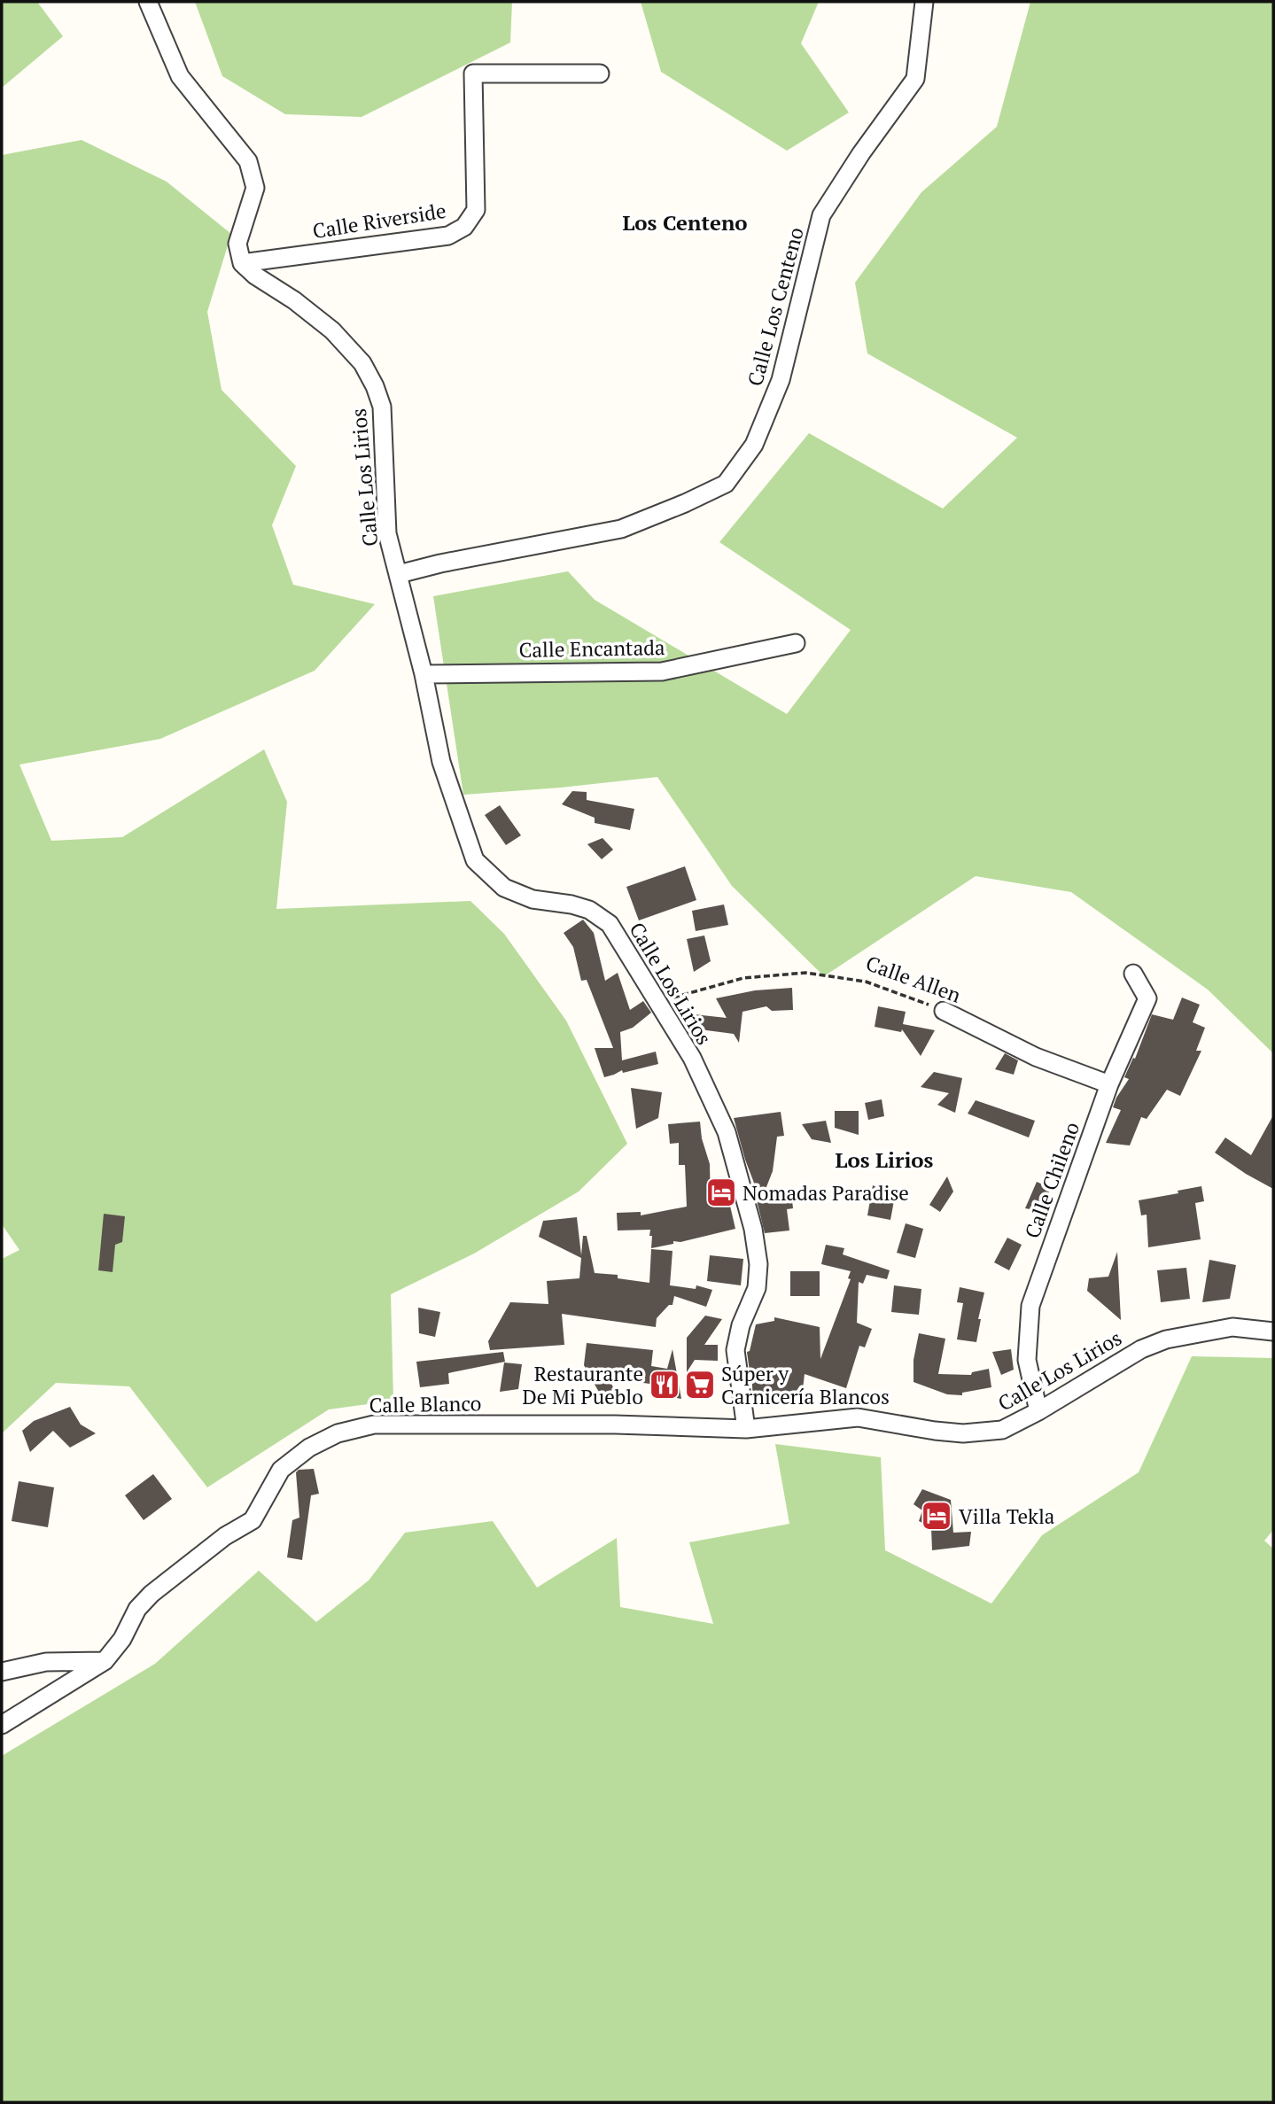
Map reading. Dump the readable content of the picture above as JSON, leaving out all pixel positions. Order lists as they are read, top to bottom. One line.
{"streets":{"street":["Calle Riverside","Calle Los Centeno","Calle Los Lirios","Calle Encantada","Calle Allen","Calle Chileno","Calle Blanco"]},"crossings":[["Calle Riverside","Calle Los Lirios"],["Calle Los Centeno","Calle Los Lirios"],["Calle Los Lirios","Calle Encantada"],["Calle Los Lirios","Calle Allen"],["Calle Los Lirios","Calle Chileno"],["Calle Los Lirios","Calle Blanco"],["Calle Allen","Calle Chileno"]],"districts":["Los Centeno","Los Lirios"],"places":{"hotel":["Nomadas Paradise","Villa Tekla"],"restaurant":["Restaurante De Mi Pueblo"],"supermarket":["Súper y Carnicería Blancos"]}}
